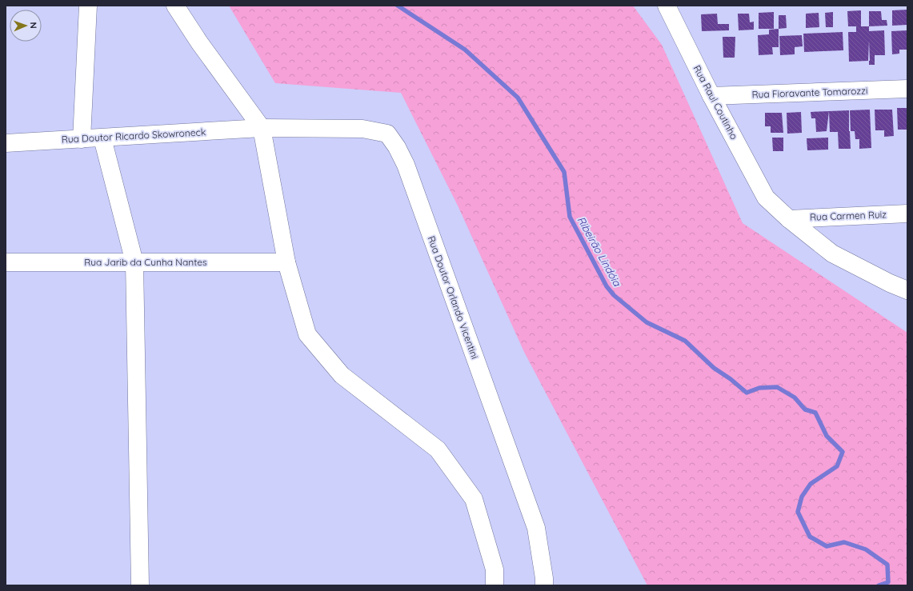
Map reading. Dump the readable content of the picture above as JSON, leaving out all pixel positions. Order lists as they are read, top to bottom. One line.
{"streets":{"street":["Rua Fioravante Tomarozzi","Rua Raul Coutinho","Rua Doutor Ricardo Skowroneck","Rua Carmen Ruiz","Rua Jarib da Cunha Nantes","Rua Doutor Orlando Vicentini"]},"crossings":[["Rua Fioravante Tomarozzi","Rua Raul Coutinho"],["Rua Raul Coutinho","Rua Carmen Ruiz"],["Rua Doutor Ricardo Skowroneck","Rua Doutor Orlando Vicentini"]],"water":["Ribeirão Lindóia"],"north":"right"}
